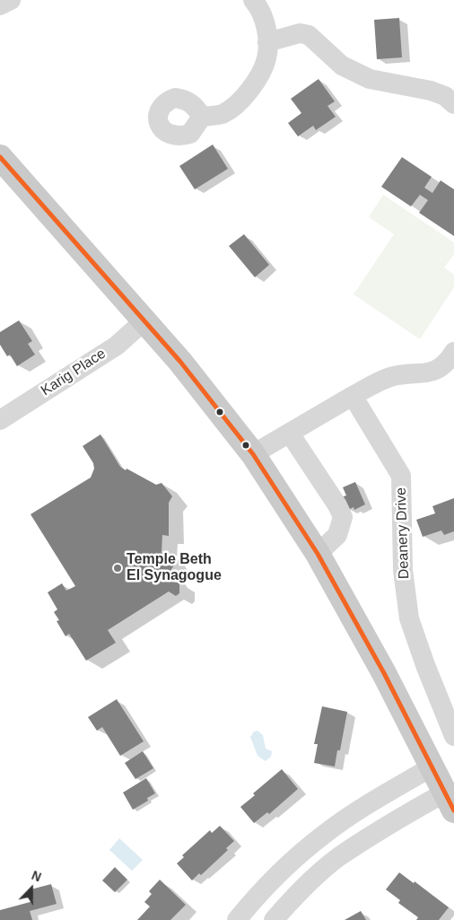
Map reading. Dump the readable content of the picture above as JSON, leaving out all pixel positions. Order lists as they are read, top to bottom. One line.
{"streets":{"street":["Karig Place","Deanery Drive"]},"places":["Temple Beth El Synagogue"],"north":"top"}
